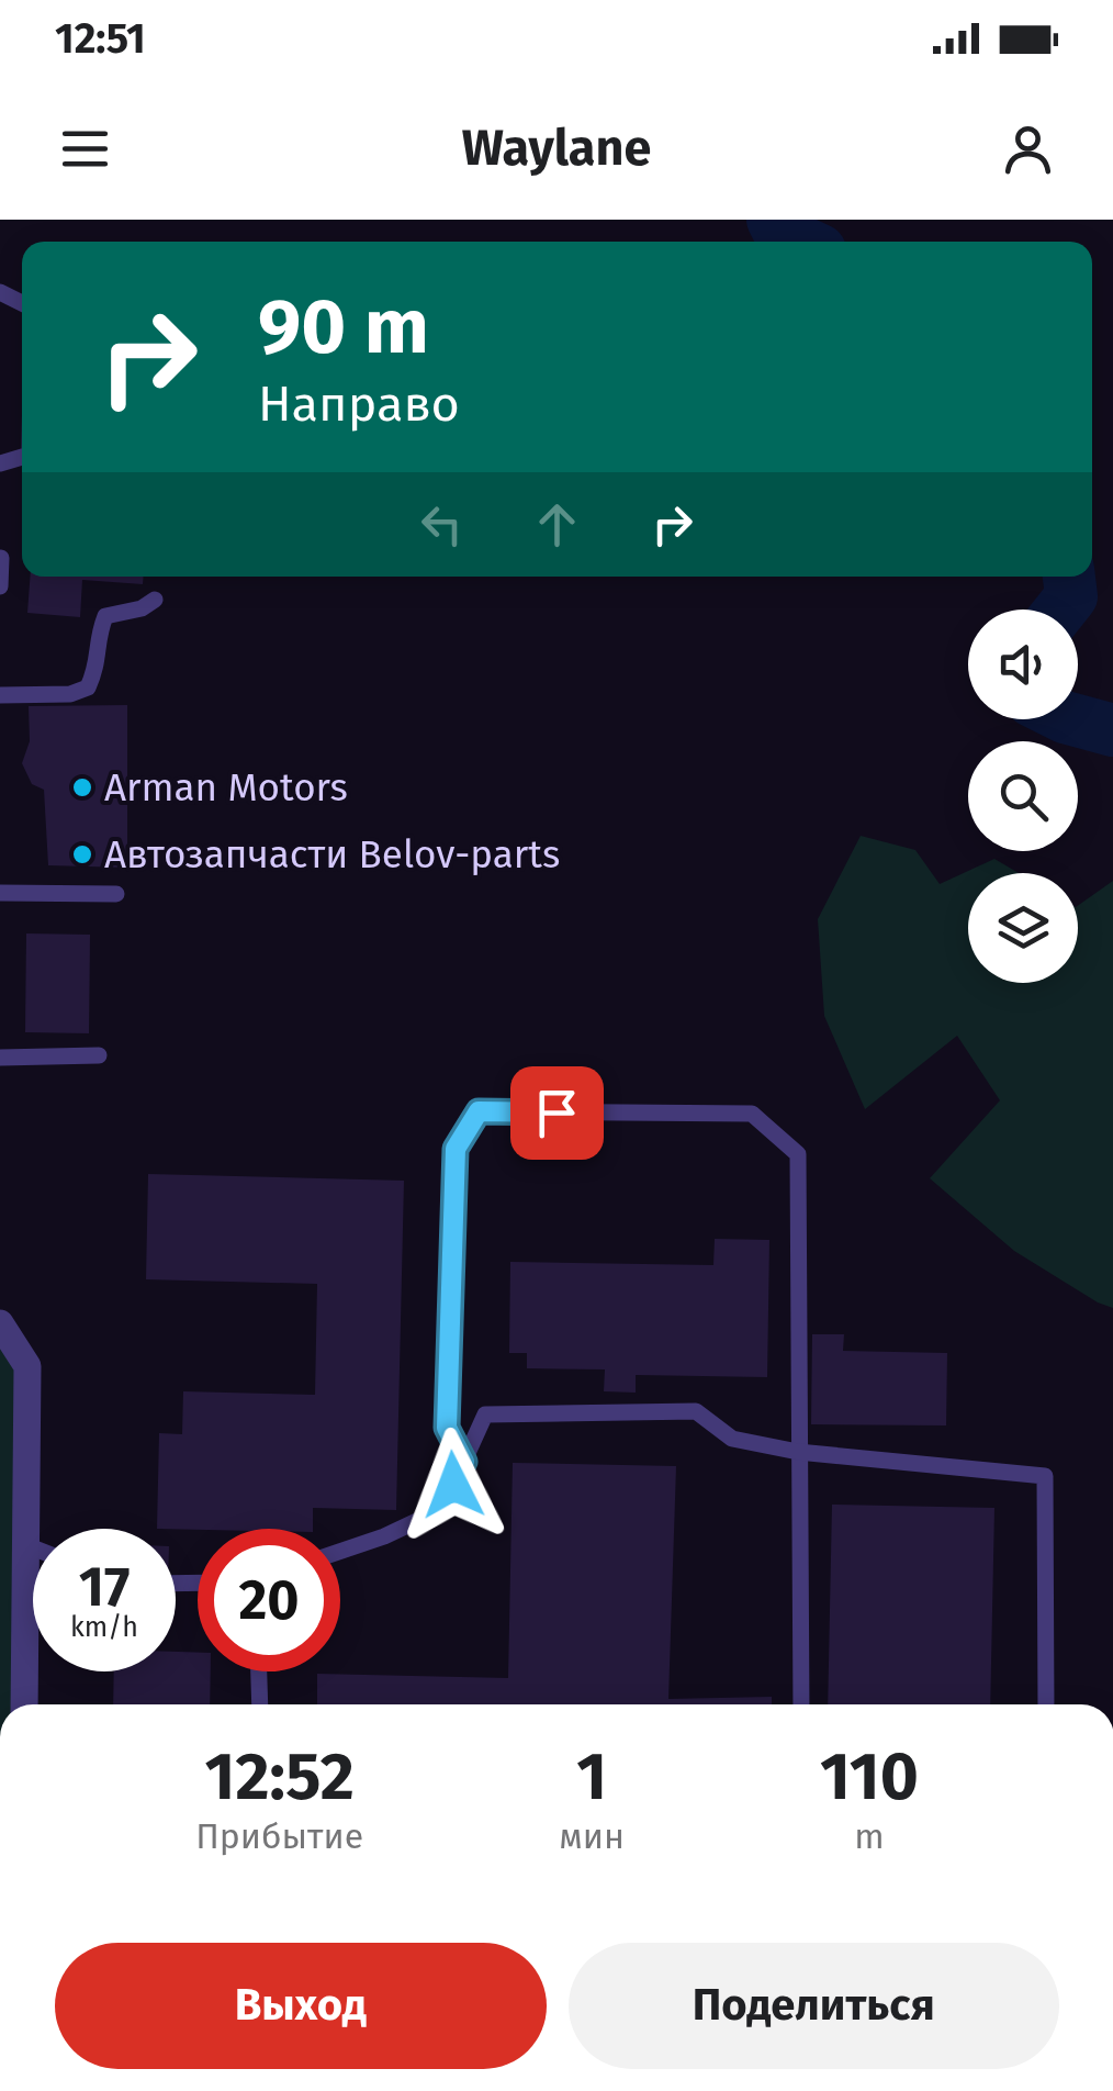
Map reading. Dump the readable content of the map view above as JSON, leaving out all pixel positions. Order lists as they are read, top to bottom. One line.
{"places":["Arman Motors","Автозапчасти Belov-parts"],"page":{"status":"12:51","header":"Waylane","turn":["90 m","Направо"],"speed":"17 km/h","limit":"20","eta":["12:52","Прибытие","1","мин","110","m"],"buttons":["Выход","Поделиться"]}}
